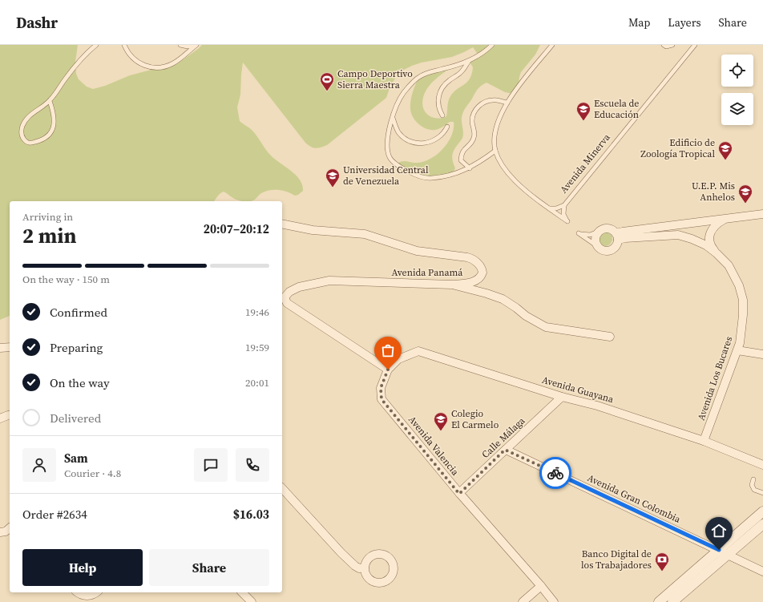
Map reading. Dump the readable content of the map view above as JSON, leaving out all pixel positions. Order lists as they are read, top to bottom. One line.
{"streets":{"street":["Avenida Panamá","Avenida Los Bucares","Avenida Guayana","Calle Málaga","Avenida Valencia","Avenida Gran Colombia"],"lane":["Avenida Minerva"]},"crossings":[["Avenida Panamá","Avenida Guayana"],["Avenida Panamá","Avenida Valencia"],["Avenida Los Bucares","Avenida Guayana"],["Avenida Guayana","Calle Málaga"],["Avenida Guayana","Avenida Valencia"],["Calle Málaga","Avenida Valencia"],["Calle Málaga","Avenida Gran Colombia"]],"places":{"sports":["Campo Deportivo Sierra Maestra"],"school or university":["Escuela de Educación","Edificio de Zoología Tropical","Universidad Central de Venezuela","U.E.P. Mis Anhelos","Colegio El Carmelo"],"bank":["Banco Digital de los Trabajadores"]},"page":{"header":"Dashr","nav":["Map","Layers","Share"],"heading":["2 min","Arriving in","20:07–20:12"],"panel":["Sam","Courier · 4.8","Order #2634","$16.03"],"bar":"On the way · 150 m","list":[["Confirmed","19:46"],["Preparing","19:59"],["On the way","20:01"],"Delivered"],"buttons":["Help","Share"]}}
